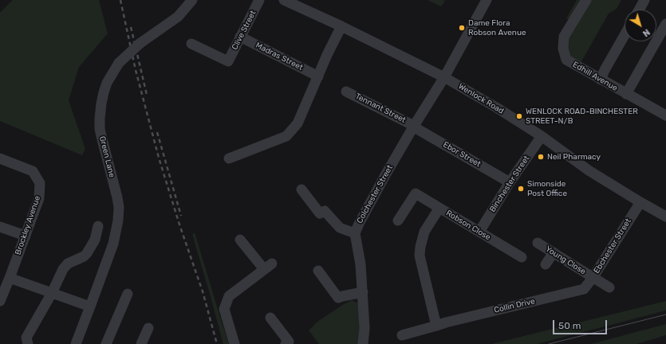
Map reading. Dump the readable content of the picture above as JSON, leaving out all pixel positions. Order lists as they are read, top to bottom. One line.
{"streets":{"street":["Clive Street","Madras Street","Edhill Avenue","Wenlock Road","Tennant Street","Ebor Street","Green Lane","Binchester Street","Colchester Street","Brockley Avenue","Robson Close","Ebchester Street","Young Close","Collin Drive"]},"crossings":[["Clive Street","Madras Street"],["Wenlock Road","Binchester Street"],["Wenlock Road","Colchester Street"],["Wenlock Road","Ebchester Street"],["Tennant Street","Ebor Street"],["Tennant Street","Colchester Street"],["Ebor Street","Binchester Street"],["Ebor Street","Colchester Street"],["Binchester Street","Robson Close"],["Ebchester Street","Young Close"],["Ebchester Street","Collin Drive"]],"places":["Dame Flora Robson Avenue","WENLOCK ROAD-BINCHESTER STREET-N/B","Neil Pharmacy","Simonside Post Office"],"scale_bar":"50 m","north":"bottom right"}
